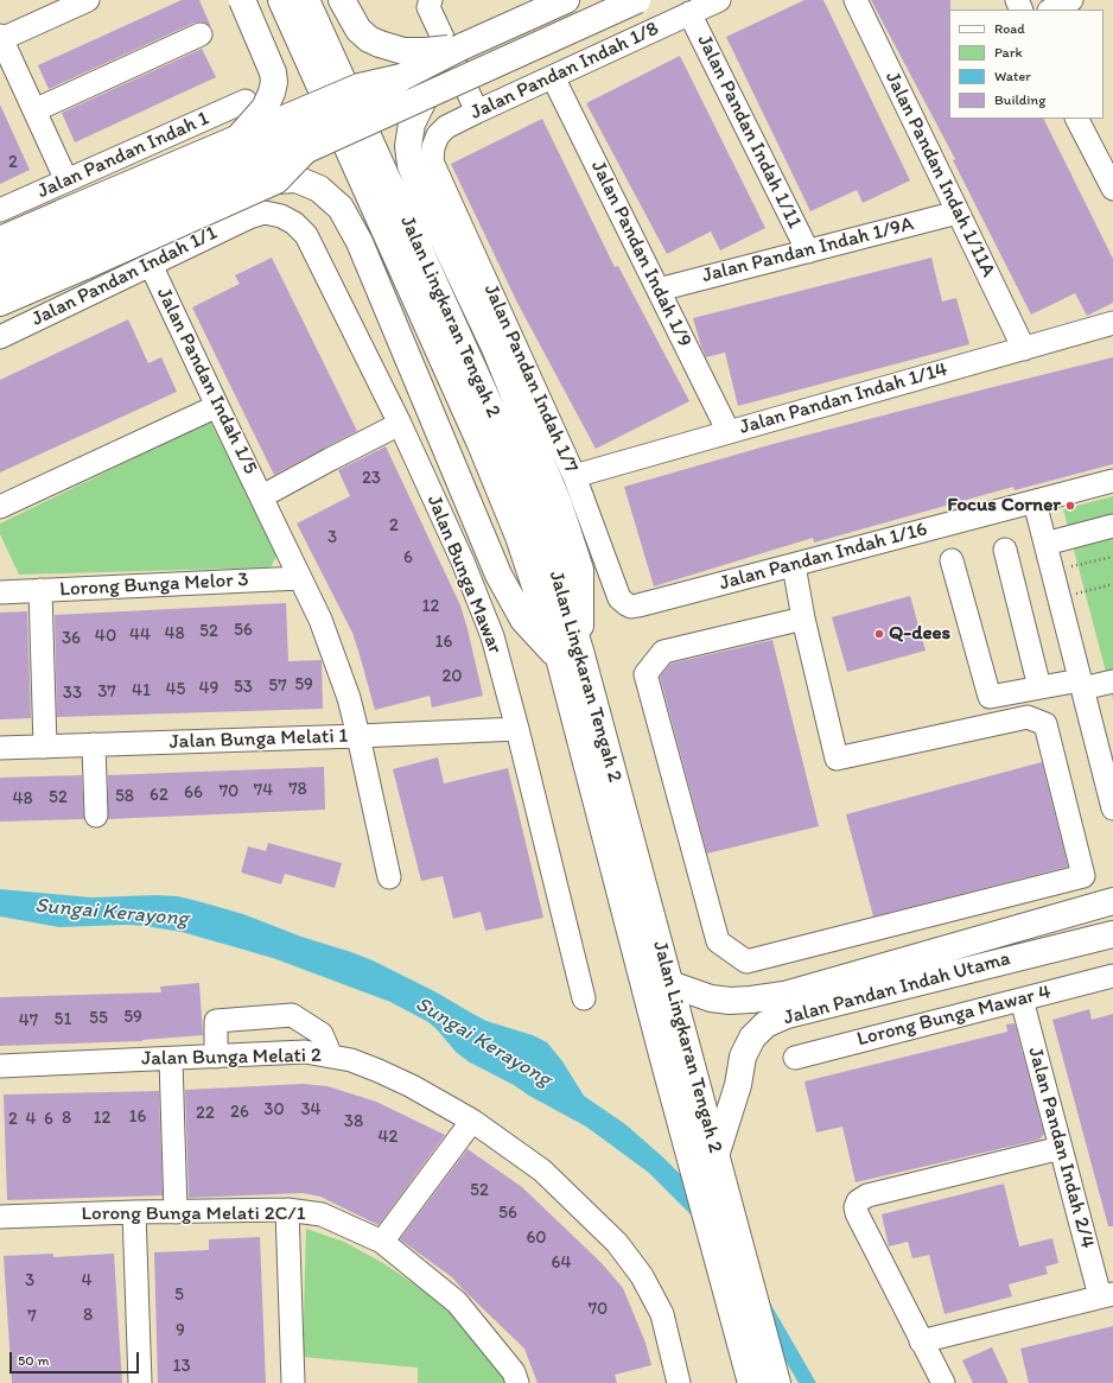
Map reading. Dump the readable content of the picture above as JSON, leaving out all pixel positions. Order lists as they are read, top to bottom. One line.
{"streets":{"main road":["Jalan Lingkaran Tengah 2","Jalan Pandan Indah Utama"],"street":["Jalan Pandan Indah 1/8","Jalan Pandan Indah 1/11","Jalan Pandan Indah 1","Jalan Pandan Indah 1/11A","Jalan Pandan Indah 1/9A","Jalan Pandan Indah 1/9","Jalan Pandan Indah 1/1","Jalan Pandan Indah 1/7","Jalan Pandan Indah 1/5","Jalan Pandan Indah 1/14","Jalan Pandan Indah 1/16","Jalan Bunga Mawar","Lorong Bunga Melor 3","Jalan Bunga Melati 1","Lorong Bunga Mawar 4","Jalan Bunga Melati 2","Jalan Pandan Indah 2/4","Lorong Bunga Melati 2C/1"]},"crossings":[["Jalan Pandan Indah 1/8","Jalan Pandan Indah 1/11"],["Jalan Pandan Indah 1/8","Jalan Pandan Indah 1/9"],["Jalan Pandan Indah 1/8","Jalan Pandan Indah 1/7"],["Jalan Pandan Indah 1/11","Jalan Pandan Indah 1/9A"],["Jalan Pandan Indah 1/11A","Jalan Pandan Indah 1/9A"],["Jalan Pandan Indah 1/11A","Jalan Pandan Indah 1/14"],["Jalan Pandan Indah 1/9A","Jalan Pandan Indah 1/9"],["Jalan Pandan Indah 1/9","Jalan Pandan Indah 1/14"],["Jalan Pandan Indah 1/1","Jalan Pandan Indah 1/5"],["Jalan Pandan Indah 1/1","Jalan Bunga Mawar"],["Jalan Lingkaran Tengah 2","Jalan Pandan Indah Utama"],["Jalan Pandan Indah 1/7","Jalan Pandan Indah 1/14"],["Jalan Pandan Indah 1/7","Jalan Pandan Indah 1/16"],["Jalan Pandan Indah 1/5","Lorong Bunga Melor 3"],["Jalan Pandan Indah 1/5","Jalan Bunga Melati 1"],["Jalan Bunga Mawar","Jalan Bunga Melati 1"],["Lorong Bunga Mawar 4","Jalan Pandan Indah 2/4"]],"water":["Sungai Kerayong"],"places":["Focus Corner","Q-dees"],"house_numbers":["2","23","2","3","6","12","56","52","48","44","40","36","16","20","59","57","53","49","45","41","37","33","78","74","70","66","62","58","52","48","59","55","51","47","30","34","26","22","16","8","12","2","4","6","38","42","52","56","60","64","3","4","5","70","8","7","9","13"],"legend":["Road","Park","Water","Building"],"scale_bar":"50 m"}
